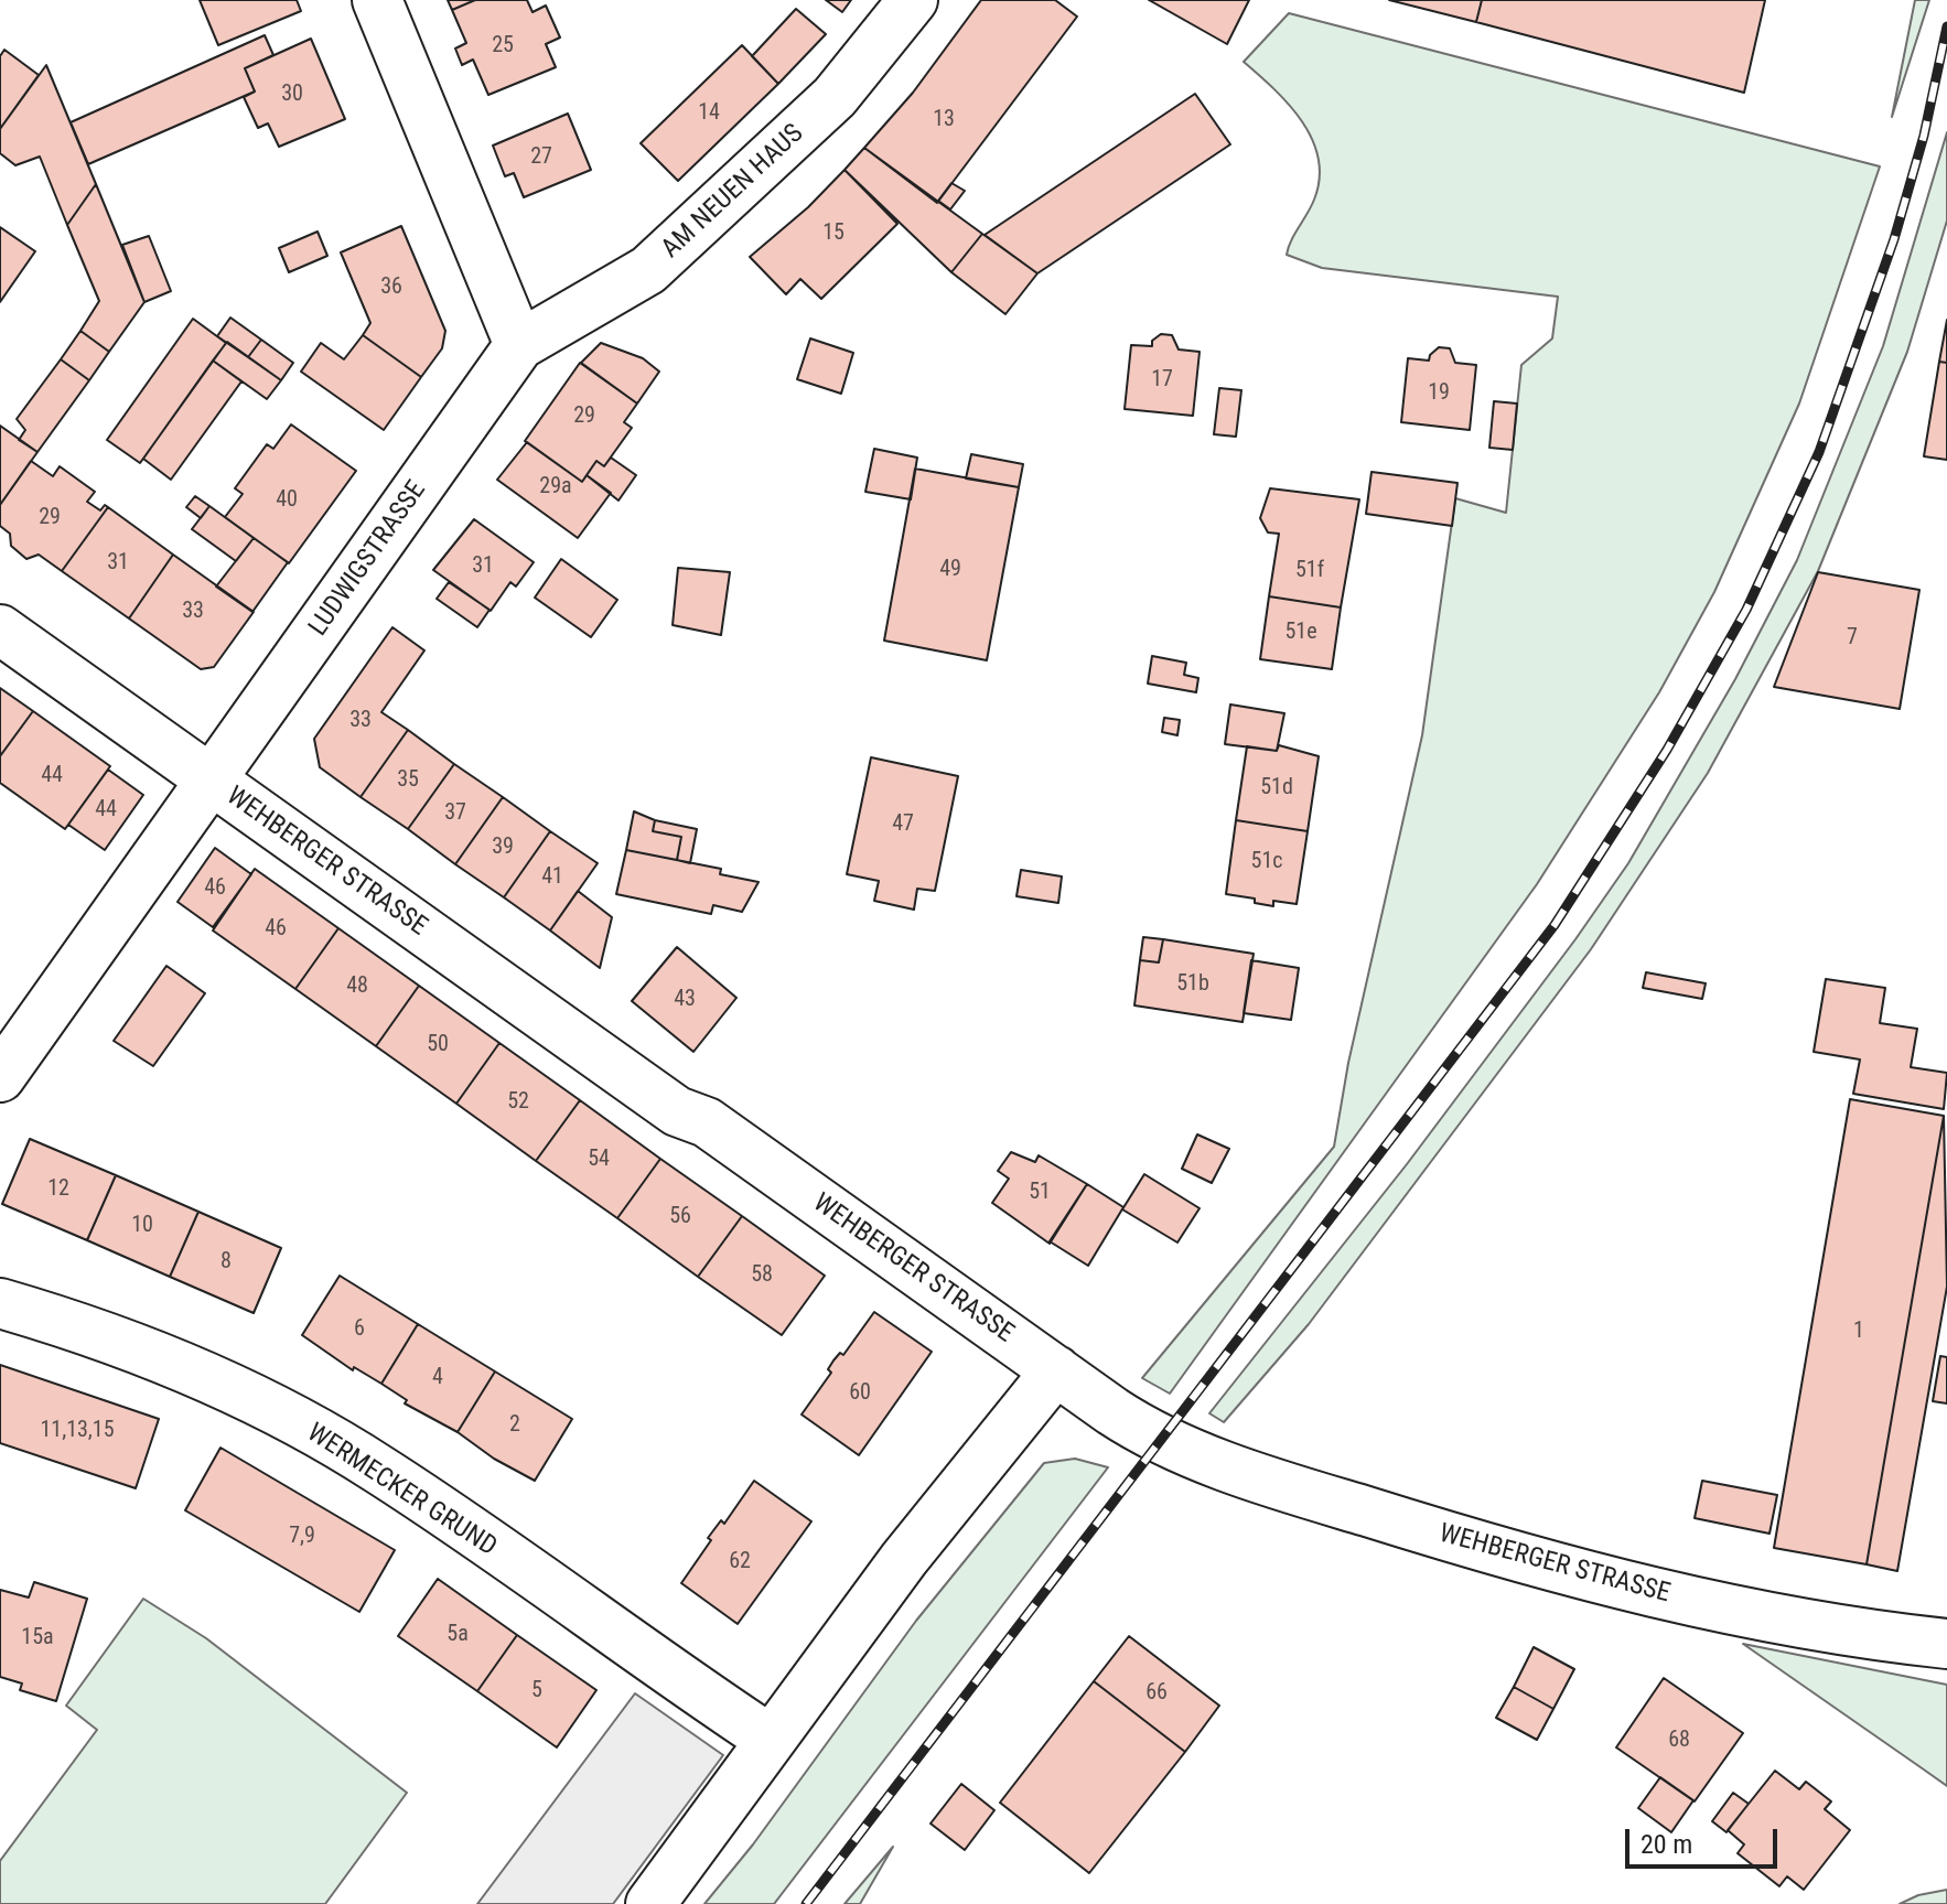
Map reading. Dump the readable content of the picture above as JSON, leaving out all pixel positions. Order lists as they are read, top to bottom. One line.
{"streets":{"street":["AM NEUEN HAUS","LUDWIGSTRASSE","WEHBERGER STRASSE","WERMECKER GRUND"]},"crossings":[["AM NEUEN HAUS","LUDWIGSTRASSE"],["LUDWIGSTRASSE","WEHBERGER STRASSE"]],"house_numbers":["25","30","14","13","27","15","36","17","19","29","29a","40","29","31","31","49","51f","33","51e","7","33","44","35","51d","44","37","47","39","51c","41","46","46","51b","48","43","50","52","54","12","51","56","10","8","58","6","1","4","60","2","11,13,15","7,9","62","5a","15a","5","66","68"],"scale_bar":"20 m"}
